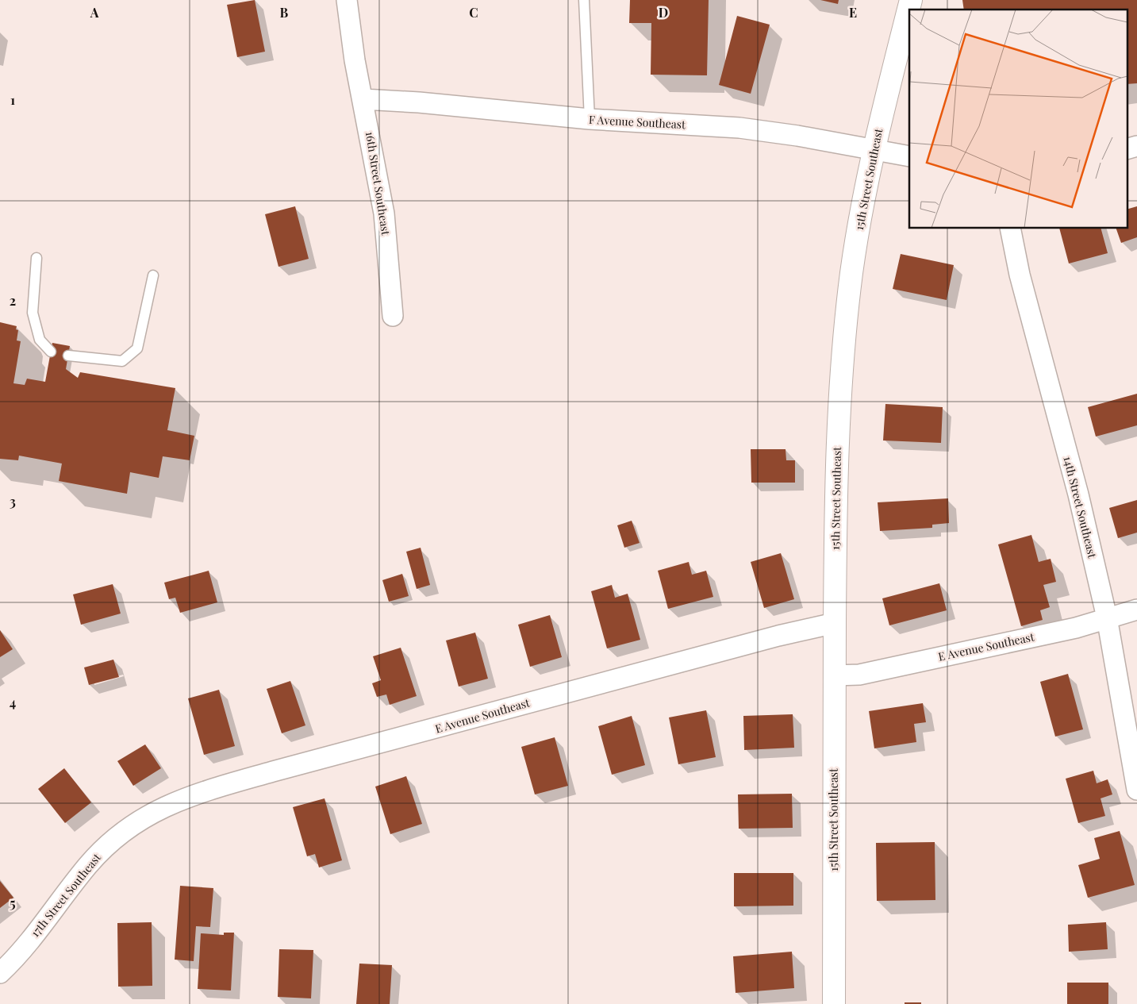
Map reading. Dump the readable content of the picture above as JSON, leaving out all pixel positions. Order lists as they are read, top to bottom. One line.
{"streets":{"street":["F Avenue Southeast","15th Street Southeast","16th Street Southeast","14th Street Southeast","E Avenue Southeast","17th Street Southeast"]},"crossings":[["F Avenue Southeast","15th Street Southeast"],["F Avenue Southeast","16th Street Southeast"],["15th Street Southeast","E Avenue Southeast"],["14th Street Southeast","E Avenue Southeast"],["E Avenue Southeast","17th Street Southeast"]],"grid":{"columns":["A","B","C","D","E"],"rows":["1","2","3","4","5"]}}
